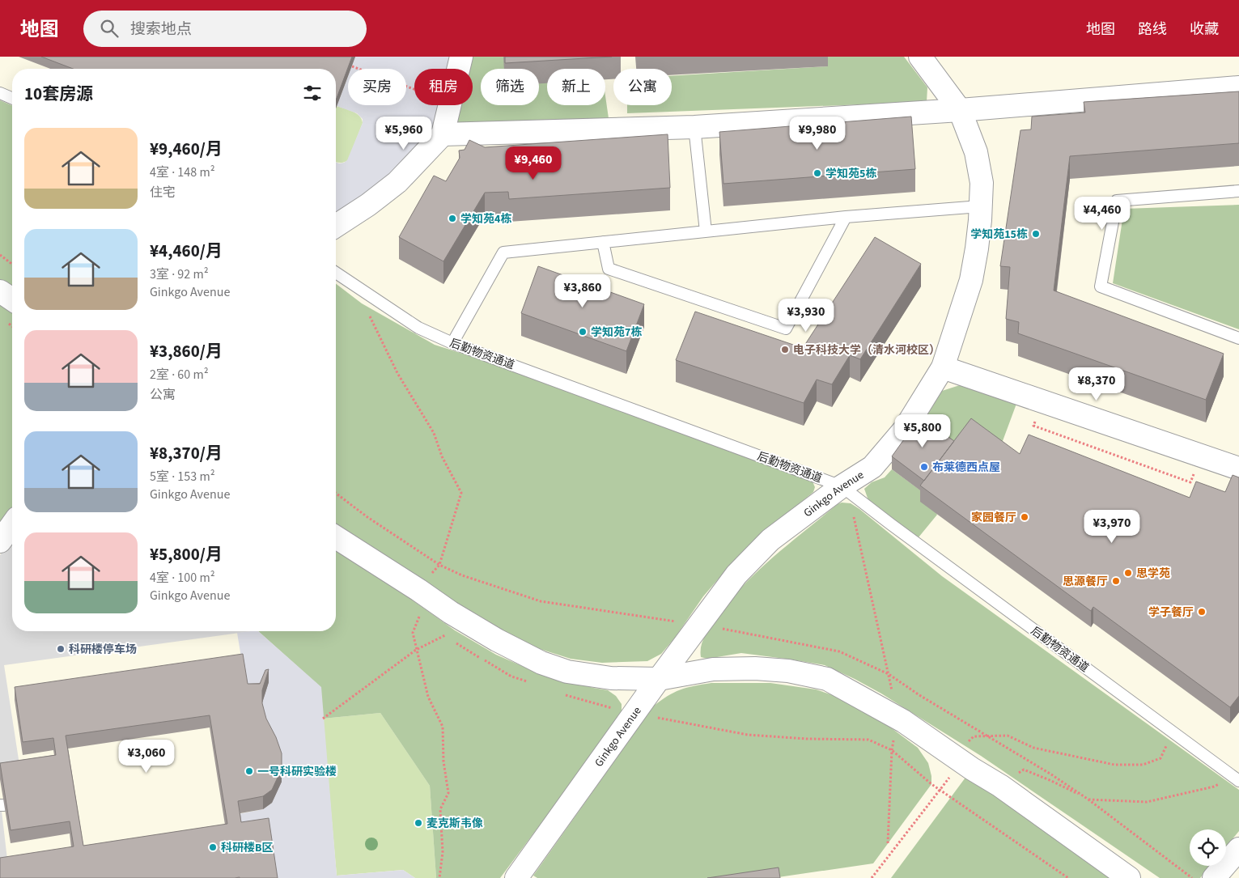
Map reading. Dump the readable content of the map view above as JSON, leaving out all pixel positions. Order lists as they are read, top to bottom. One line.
{"streets":{"street":["Ginkgo Avenue"],"lane":["后勤物资通道"]},"crossings":[["后勤物资通道","Ginkgo Avenue"]],"places":["学知苑5栋","学知苑4栋","学知苑15栋","学知苑7栋","电子科技大学（清水河校区）","布莱德西点屋","家园餐厅","思学苑","思源餐厅","学子餐厅","科研楼停车场","一号科研实验楼","麦克斯韦像","科研楼B区"],"page":{"header":"地图","search":"搜索地点","nav":["地图","路线","收藏"],"chip":["买房","租房","筛选","新上","公寓"],"heading":"10套房源","price":["¥5,960","¥9,980","¥9,460","¥4,460","¥3,860","¥3,930","¥8,370","¥5,800","¥3,970","¥3,060"],"list":[{"name":"¥9,460/月","note":"4室 · 148 m² · 住宅"},{"name":"¥4,460/月","note":"3室 · 92 m² · Ginkgo Avenue"},{"name":"¥3,860/月","note":"2室 · 60 m² · 公寓"},{"name":"¥8,370/月","note":"5室 · 153 m² · Ginkgo Avenue"},{"name":"¥5,800/月","note":"4室 · 100 m² · Ginkgo Avenue"}]}}
